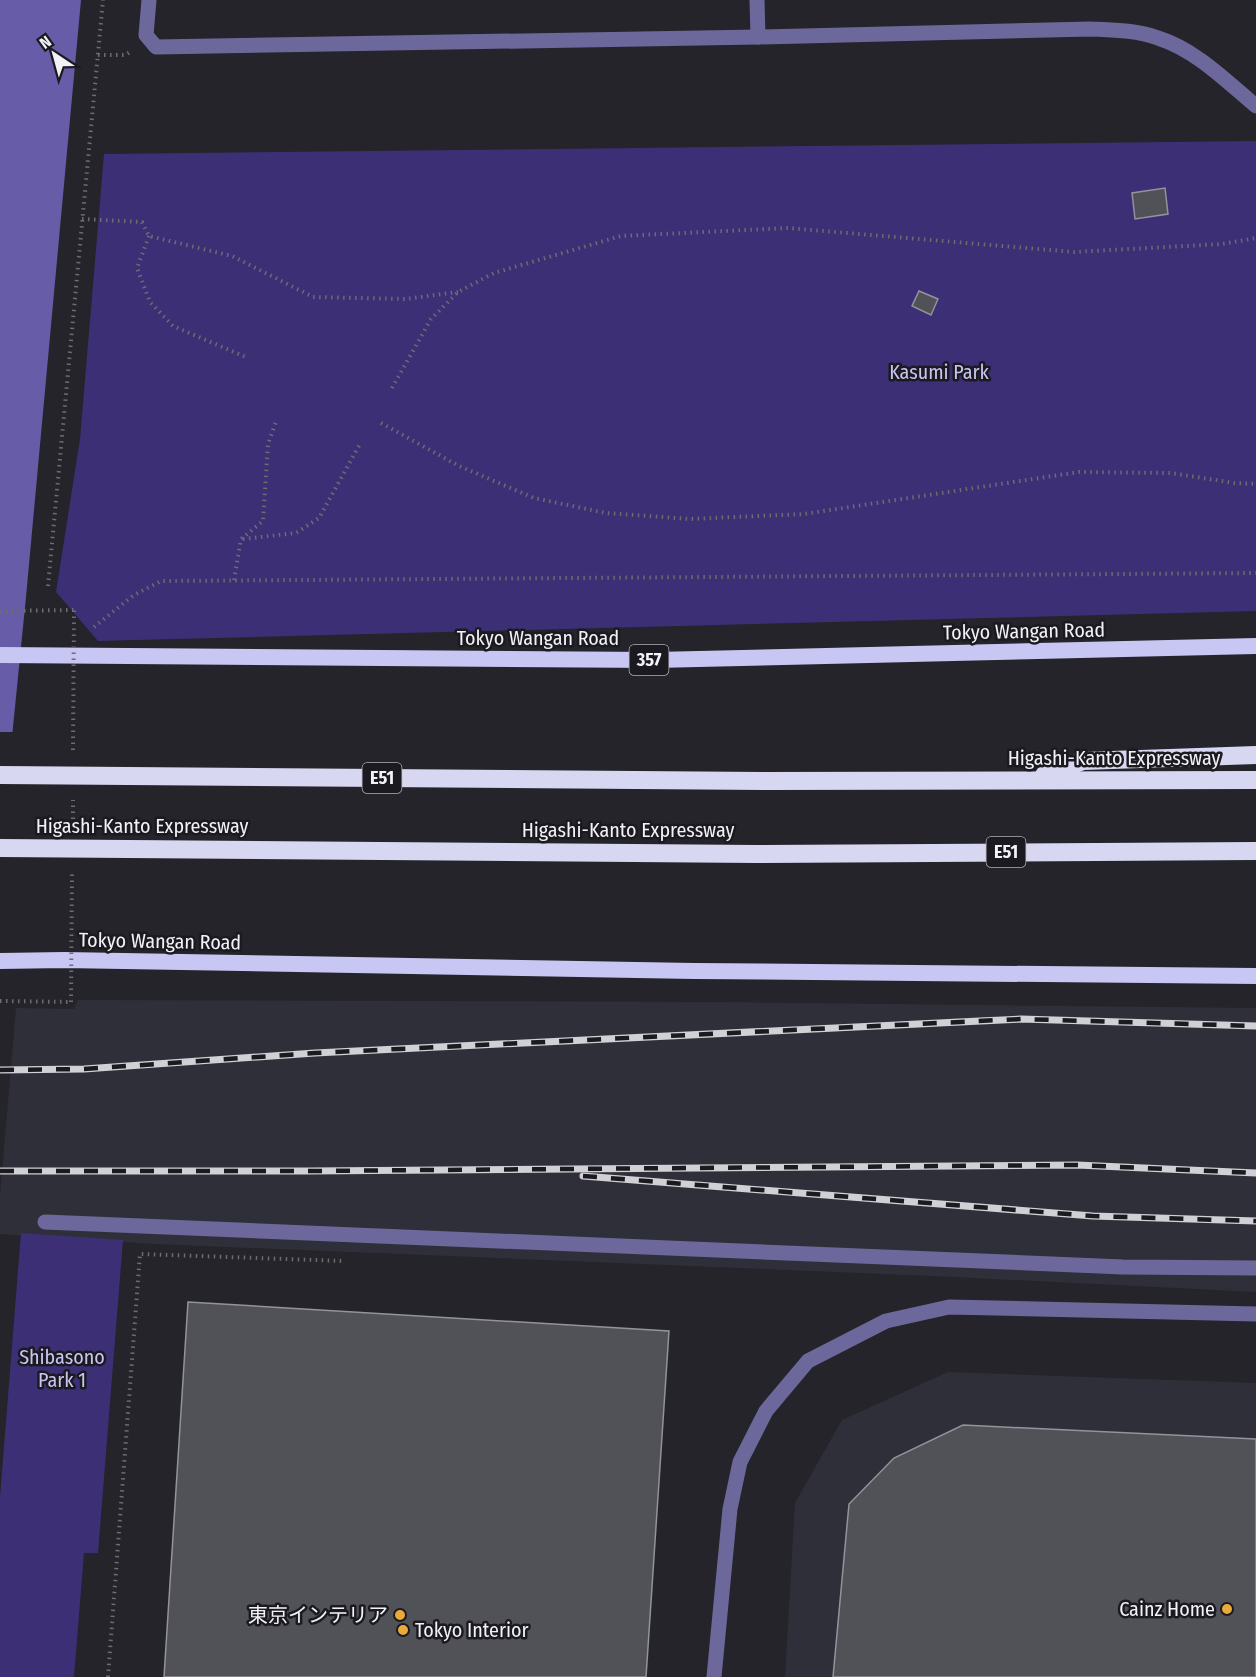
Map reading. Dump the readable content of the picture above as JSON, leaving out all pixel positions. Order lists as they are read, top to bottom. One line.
{"streets":{"highway":["Tokyo Wangan Road","357","Higashi-Kanto Expressway","E51"]},"parks":["Kasumi Park","Shibasono Park 1"],"places":["Cainz Home","東京インテリア","Tokyo Interior"],"north":"top left"}
